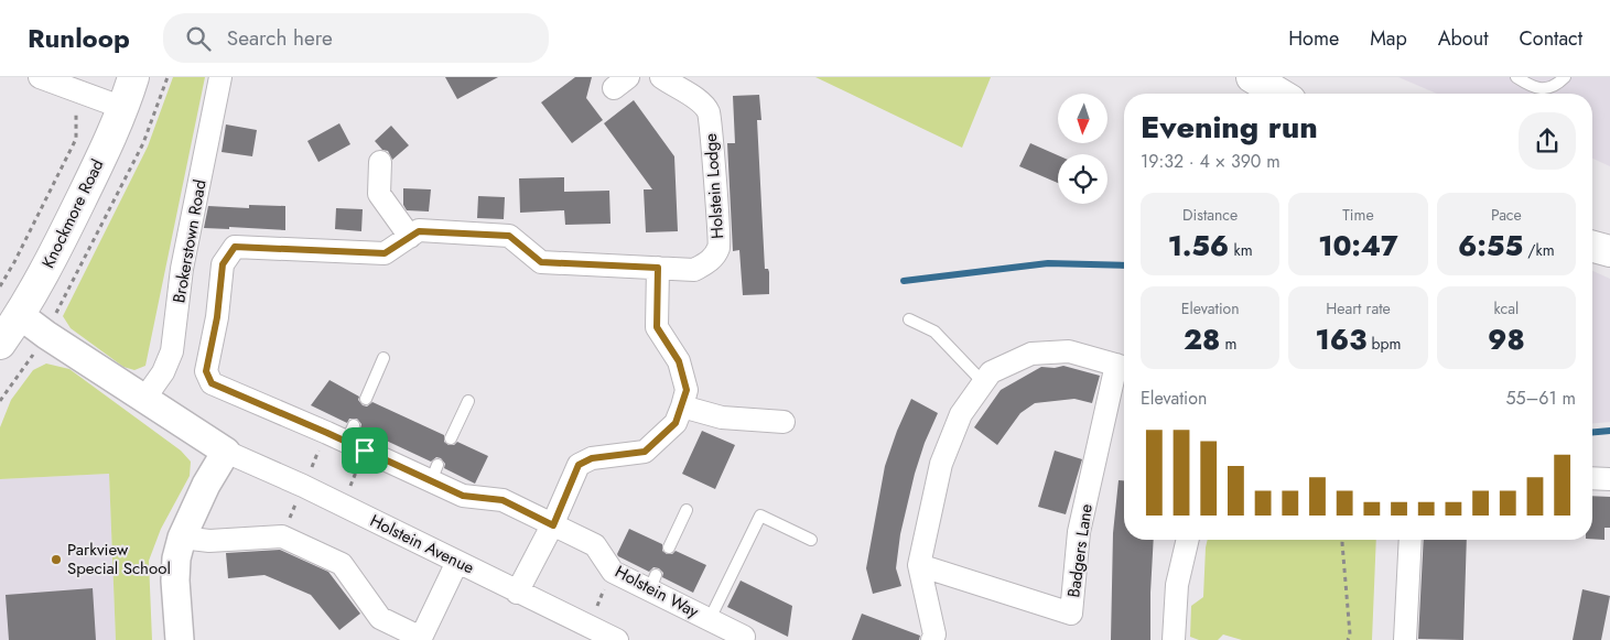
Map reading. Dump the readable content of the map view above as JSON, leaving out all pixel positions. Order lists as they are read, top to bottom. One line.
{"streets":{"main road":["Knockmore Road"],"street":["Holstein Lodge","Brokerstown Road","Holstein Avenue","Badgers Lane","Holstein Way"]},"crossings":[["Holstein Lodge","Holstein Way"]],"places":["Parkview Special School"],"north":"bottom","page":{"header":"Runloop","search":"Search here","nav":["Home","Map","About","Contact"],"heading":["Evening run","19:32 · 4 × 390 m"],"stats":[["Distance","1.56 km"],["Time","10:47"],["Pace","6:55 /km"],["Elevation","28 m"],["Heart rate","163 bpm"],["kcal","98"]],"chart":["Elevation","55–61 m"]}}
